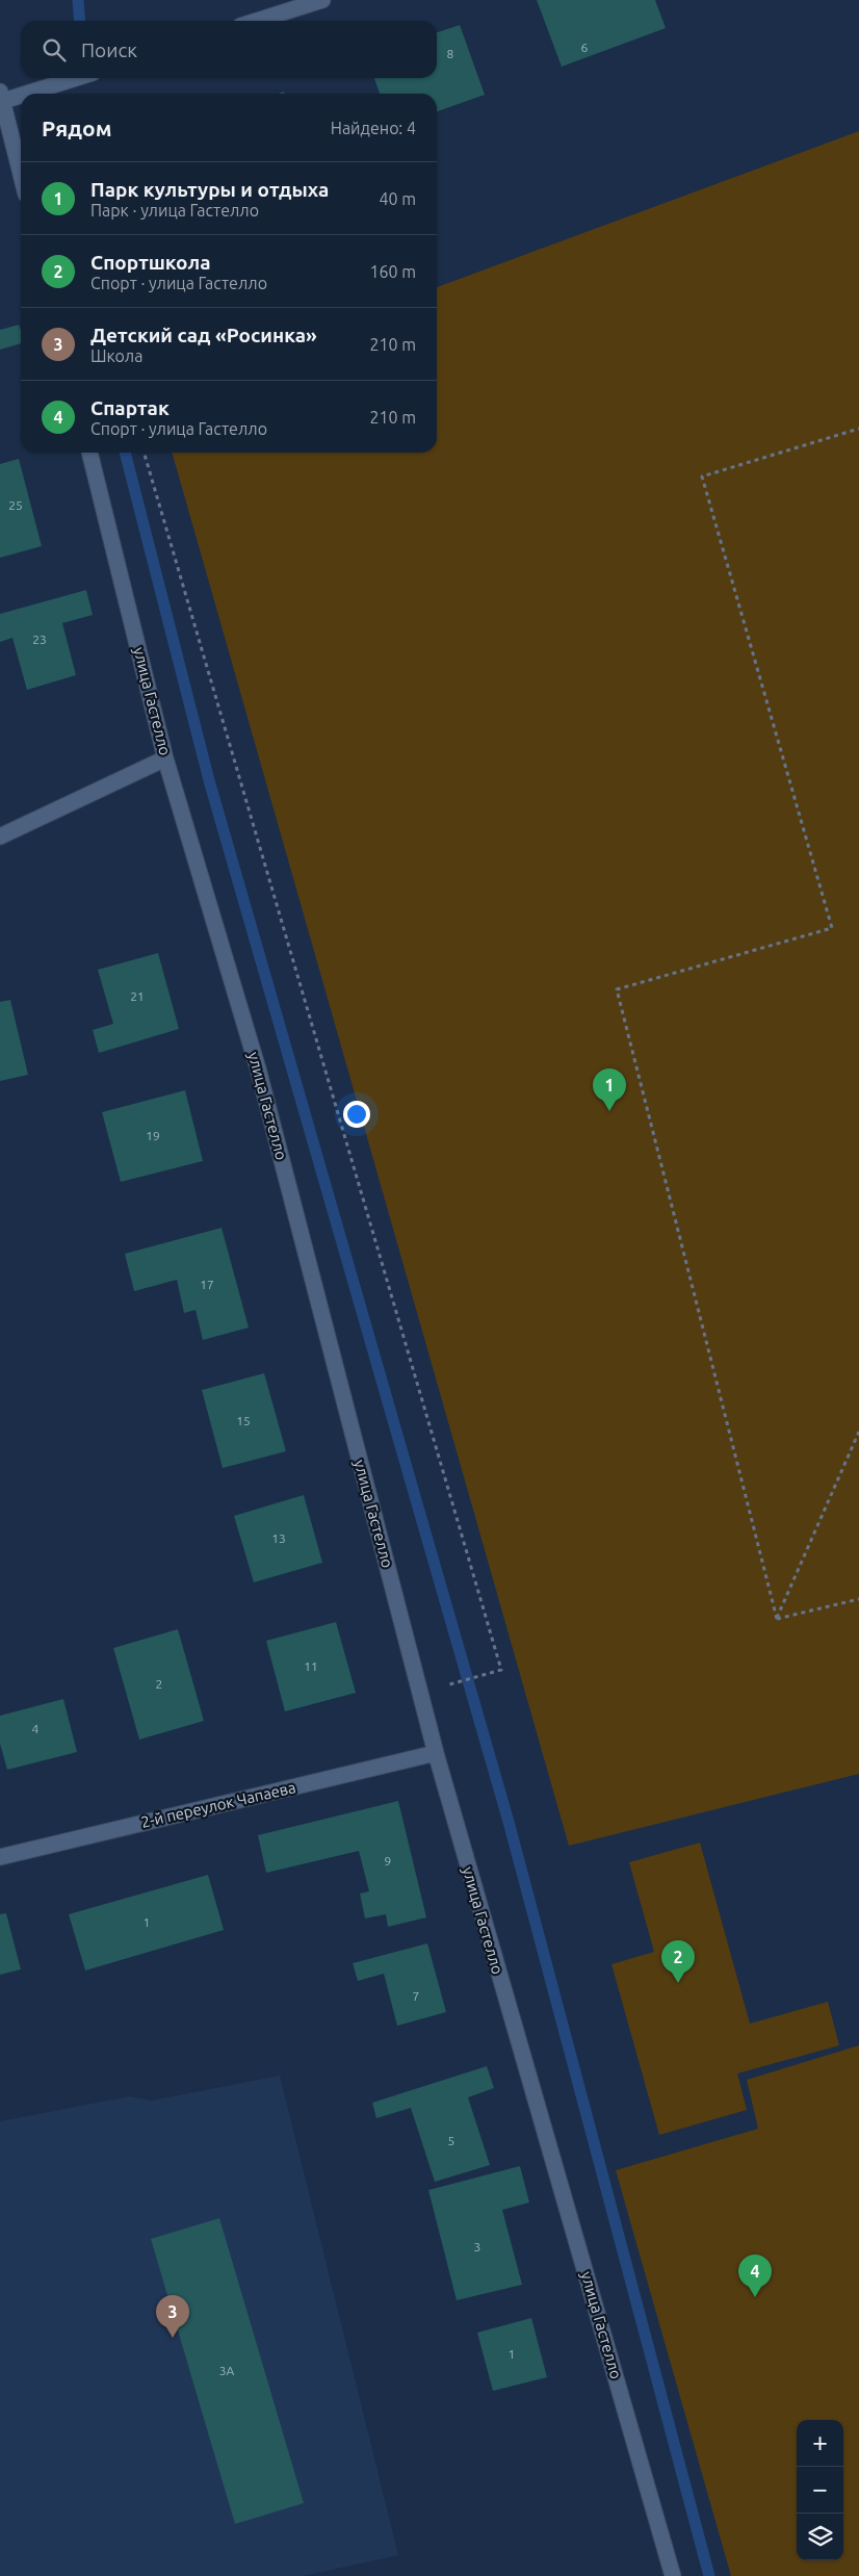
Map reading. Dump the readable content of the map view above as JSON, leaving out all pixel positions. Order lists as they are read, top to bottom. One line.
{"streets":{"street":["улица Гастелло","2-й переулок Чапаева"]},"crossings":[["улица Гастелло","2-й переулок Чапаева"]],"house_numbers":["6","8","25","23","21","19","17","15","13","11","2","4","9","1","7","5","3","1","3А"],"page":{"search":"Поиск","heading":["Рядом","Найдено: 4"],"list":[{"mark":"1","name":"Парк культуры и отдыха","note":"Парк · улица Гастелло","value":"40 m"},{"mark":"2","name":"Спортшкола","note":"Спорт · улица Гастелло","value":"160 m"},{"mark":"3","name":"Детский сад «Росинка»","note":"Школа","value":"210 m"},{"mark":"4","name":"Спартак","note":"Спорт · улица Гастелло","value":"210 m"}],"pins":["1","2","4","3"],"map_buttons":["+","−"]}}
